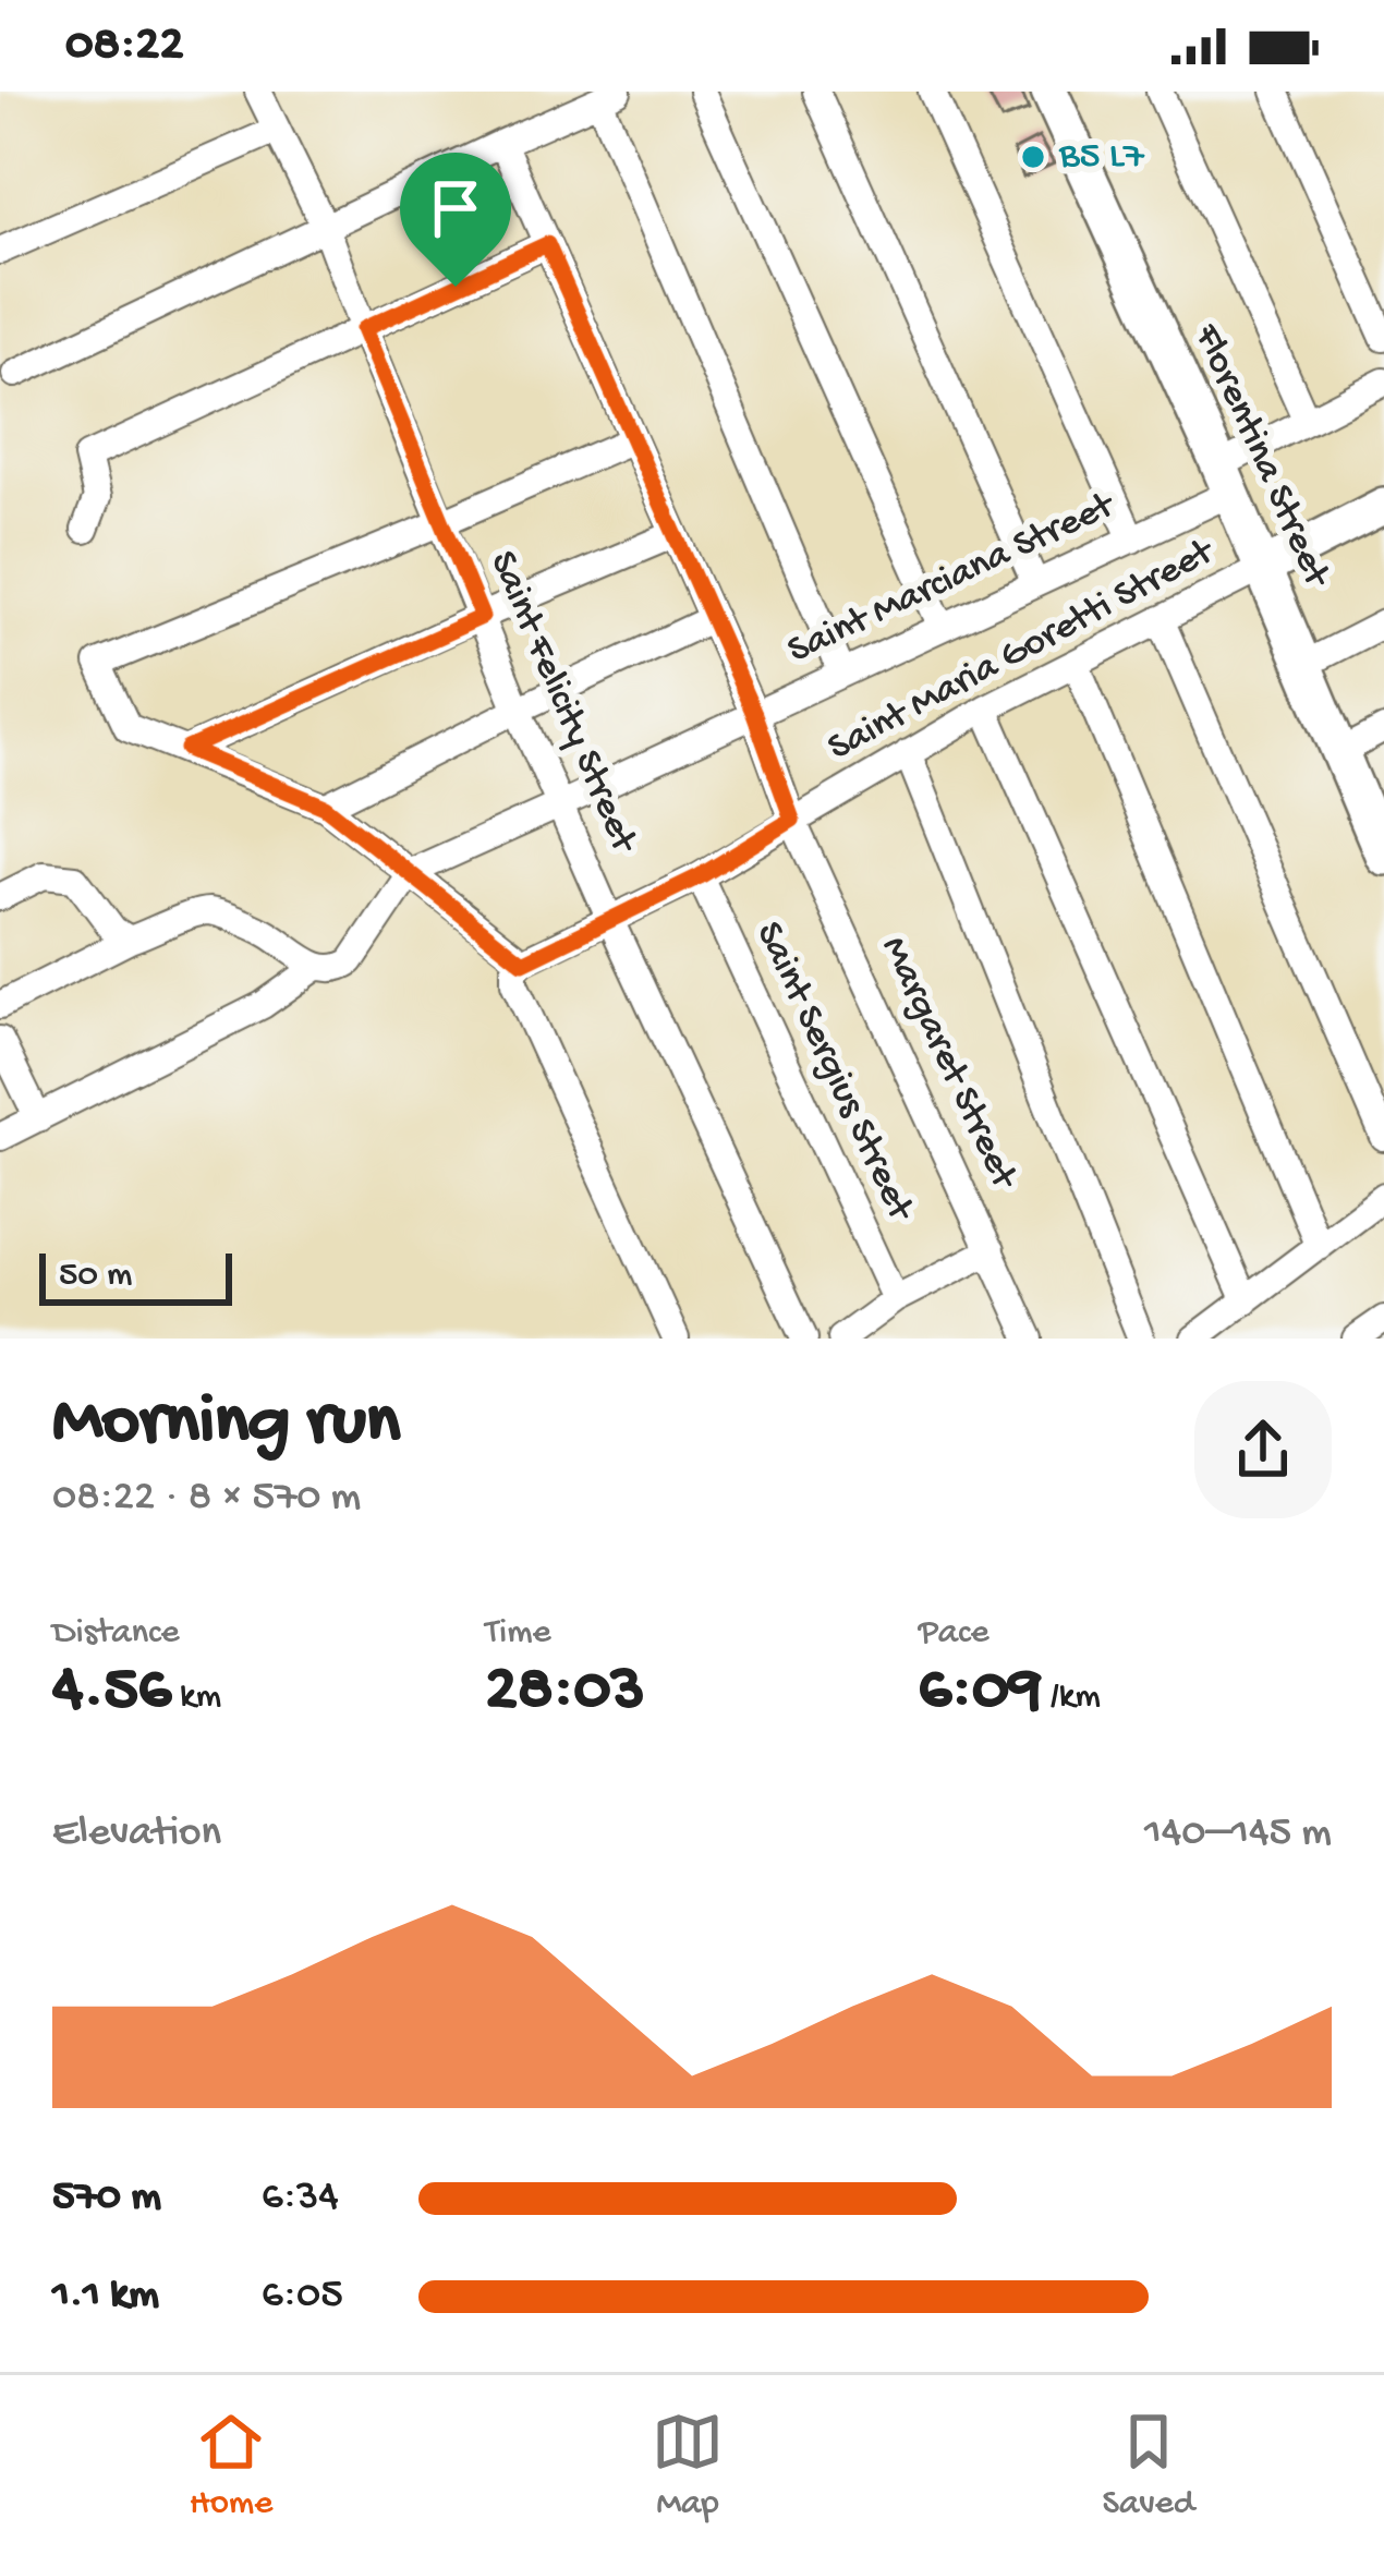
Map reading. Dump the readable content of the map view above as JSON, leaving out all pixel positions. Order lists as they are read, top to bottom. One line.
{"streets":{"street":["Florentina Street","Saint Marciana Street","Saint Maria Goretti Street","Saint Felicity Street","Margaret Street","Saint Sergius Street"]},"crossings":[["Florentina Street","Saint Marciana Street"],["Florentina Street","Saint Maria Goretti Street"],["Saint Marciana Street","Saint Felicity Street"],["Saint Marciana Street","Margaret Street"],["Saint Maria Goretti Street","Saint Felicity Street"],["Saint Maria Goretti Street","Margaret Street"],["Saint Maria Goretti Street","Saint Sergius Street"]],"places":["B5 L7"],"scale_bar":"50 m","page":{"status":"08:22","scale":"50 m","heading":["Morning run","08:22 · 8 × 570 m"],"stats":[["Distance","4.56 km"],["Time","28:03"],["Pace","6:09 /km"]],"chart":["Elevation","140–145 m"],"list":[{"name":"570 m","note":"6:34"},{"name":"1.1 km","note":"6:05"}],"tabs":["Home","Map","Saved"]}}
